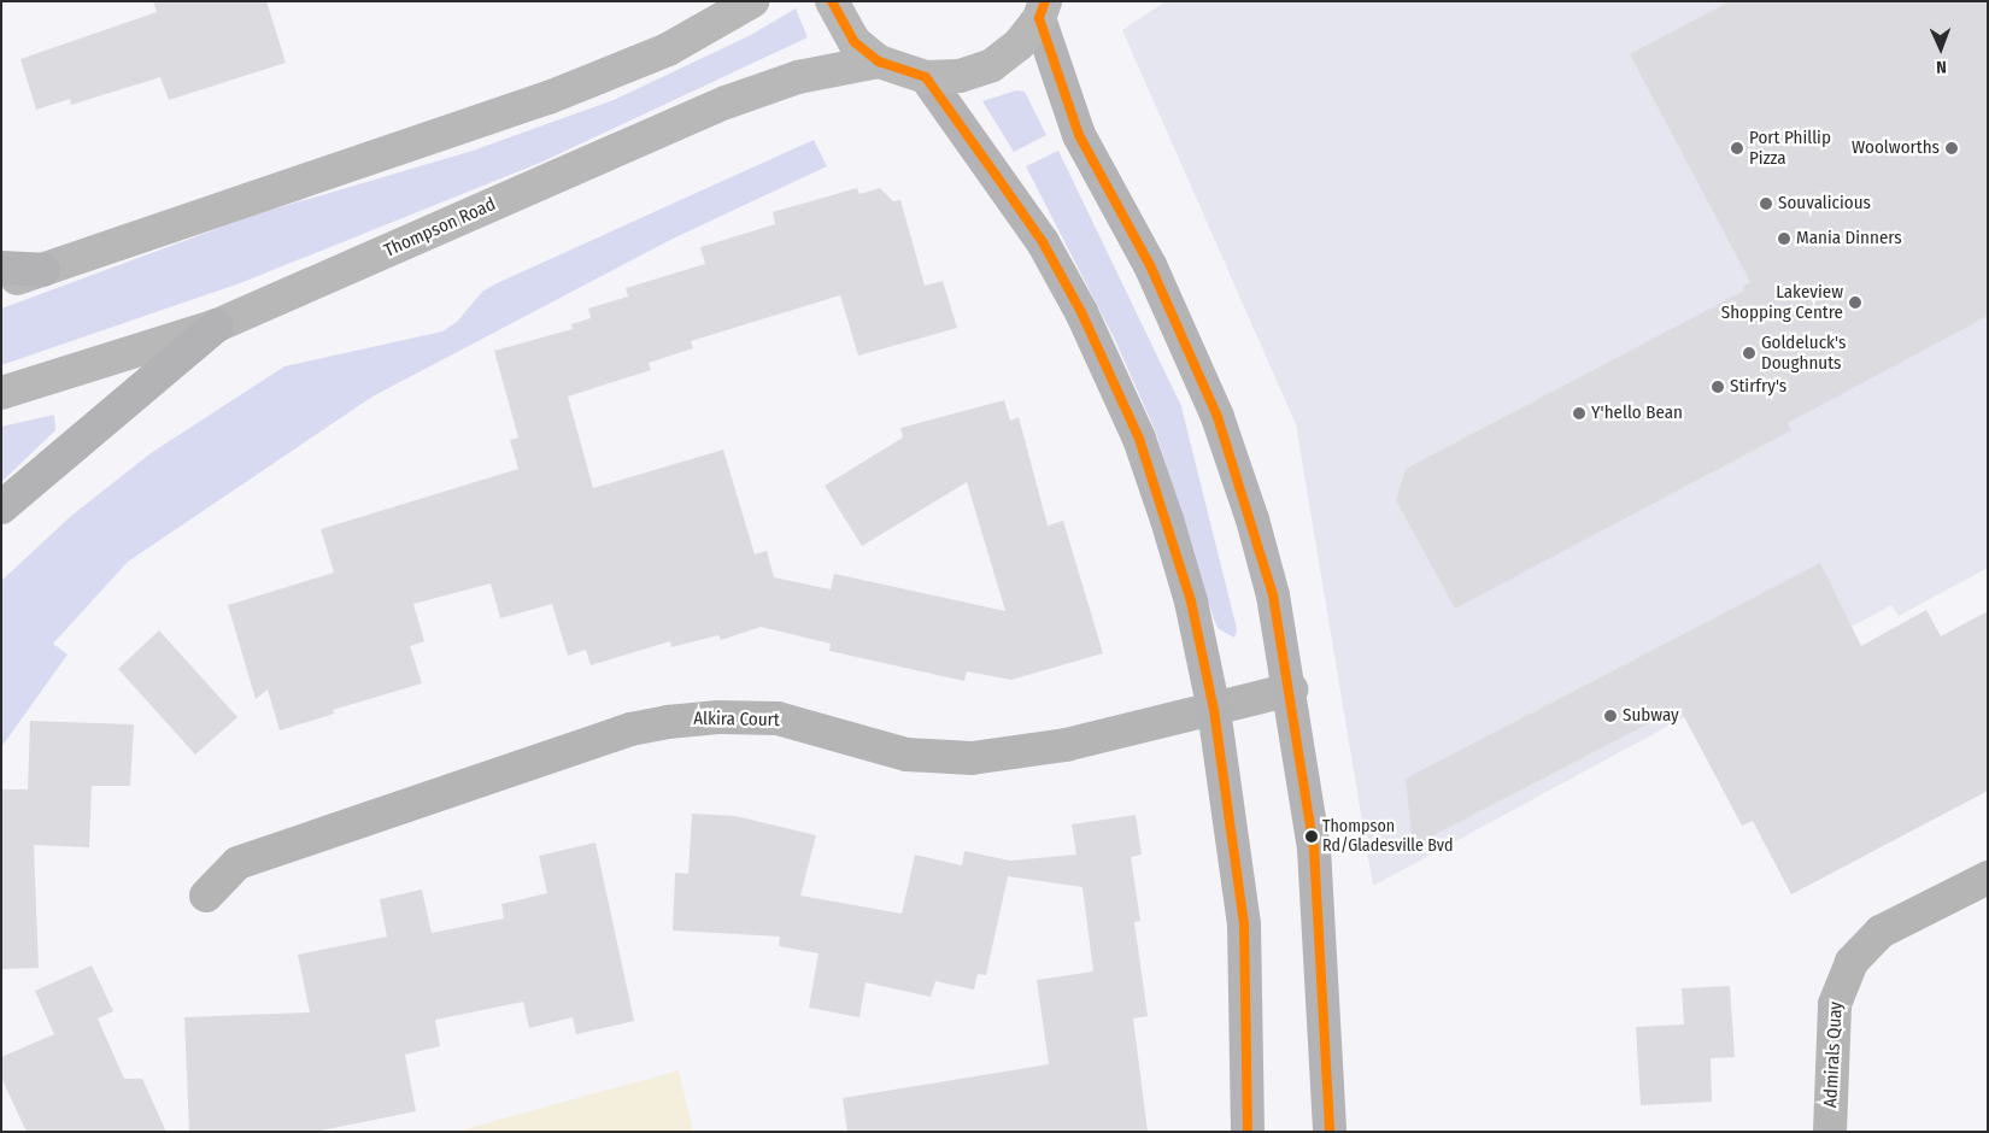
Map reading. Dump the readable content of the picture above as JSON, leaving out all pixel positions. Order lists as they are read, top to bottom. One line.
{"streets":{"main road":["Thompson Road"],"street":["Alkira Court","Admirals Quay"]},"places":["Port Phillip Pizza","Woolworths","Souvalicious","Mania Dinners","Lakeview Shopping Centre","Goldeluck's Doughnuts","Stirfry's","Y'hello Bean","Subway","Thompson Rd/Gladesville Bvd"],"north":"bottom"}
